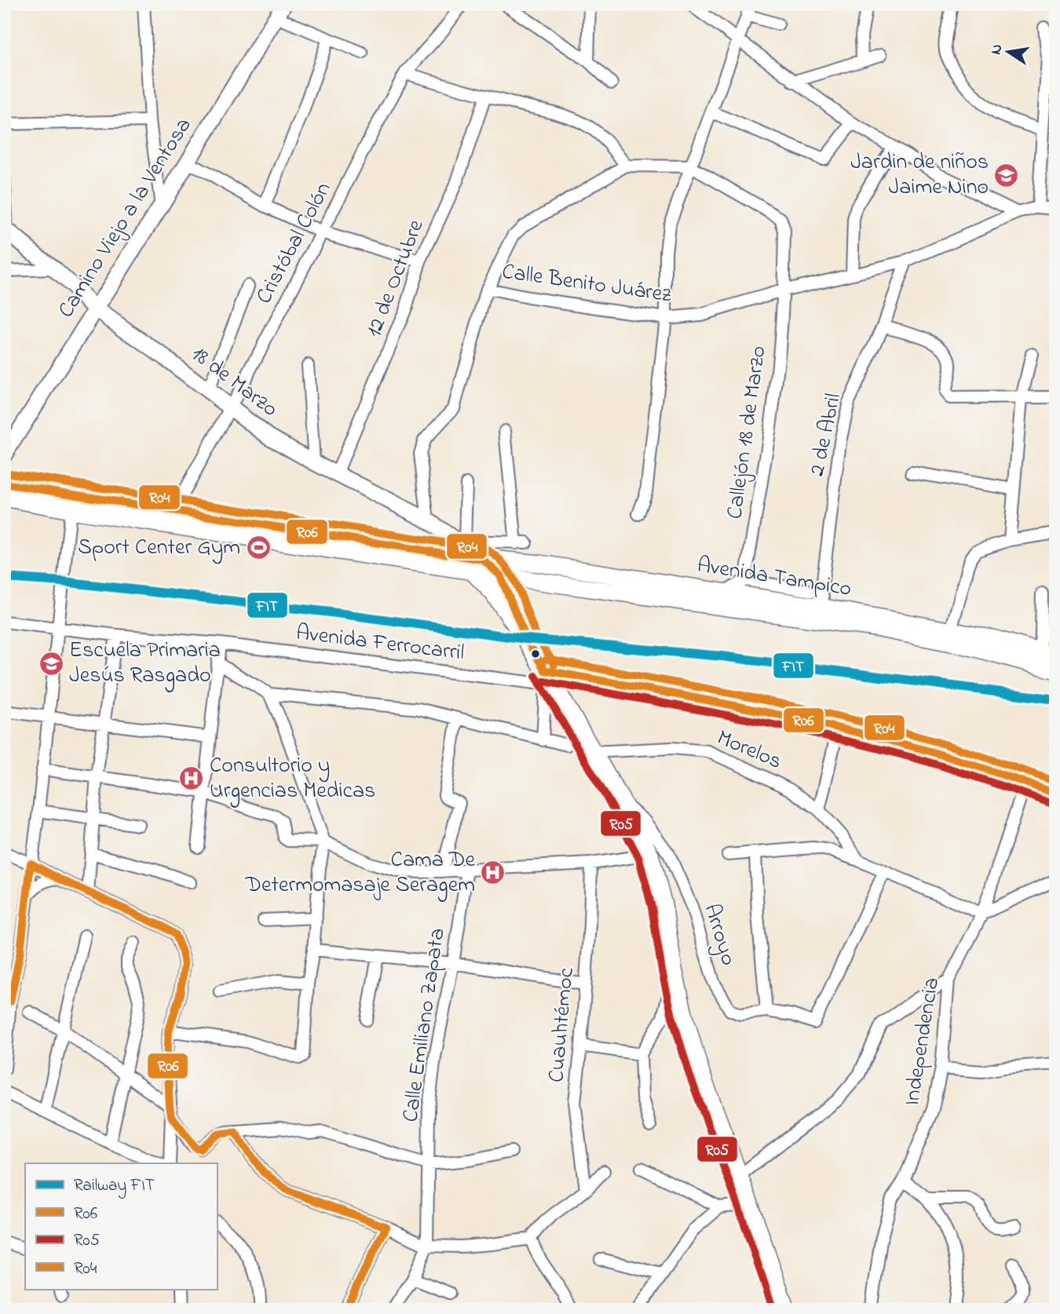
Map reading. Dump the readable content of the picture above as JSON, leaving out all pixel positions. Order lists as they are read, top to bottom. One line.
{"streets":{"main road":["Camino Viejo a la Ventosa","18 de Marzo","Avenida Tampico"],"street":["Cristóbal Colón","12 de Octubre","Calle Benito Juárez","Callejón 18 de Marzo","2 de Abril","Avenida Ferrocarril","Morelos","Arroyo","Calle Emiliano Zapata","Cuauhtémoc","Independencia"]},"crossings":[["Camino Viejo a la Ventosa","18 de Marzo"],["Cristóbal Colón","18 de Marzo"],["12 de Octubre","18 de Marzo"],["Calle Benito Juárez","Callejón 18 de Marzo"],["Calle Benito Juárez","2 de Abril"],["2 de Abril","Avenida Tampico"]],"places":{"school or university":["Jardin de niños Jaime Nino","Escuela Primaria Jesús Rasgado"],"sports":["Sport Center Gym"],"hospital":["Consultorio y Urgencias Medicas","Cama De Determomasaje Seragem"]},"lines":["transit line R04","transit line R06","rail line FIT","transit line R05"],"legend":["Railway FIT","R06","R05","R04"],"north":"left"}
